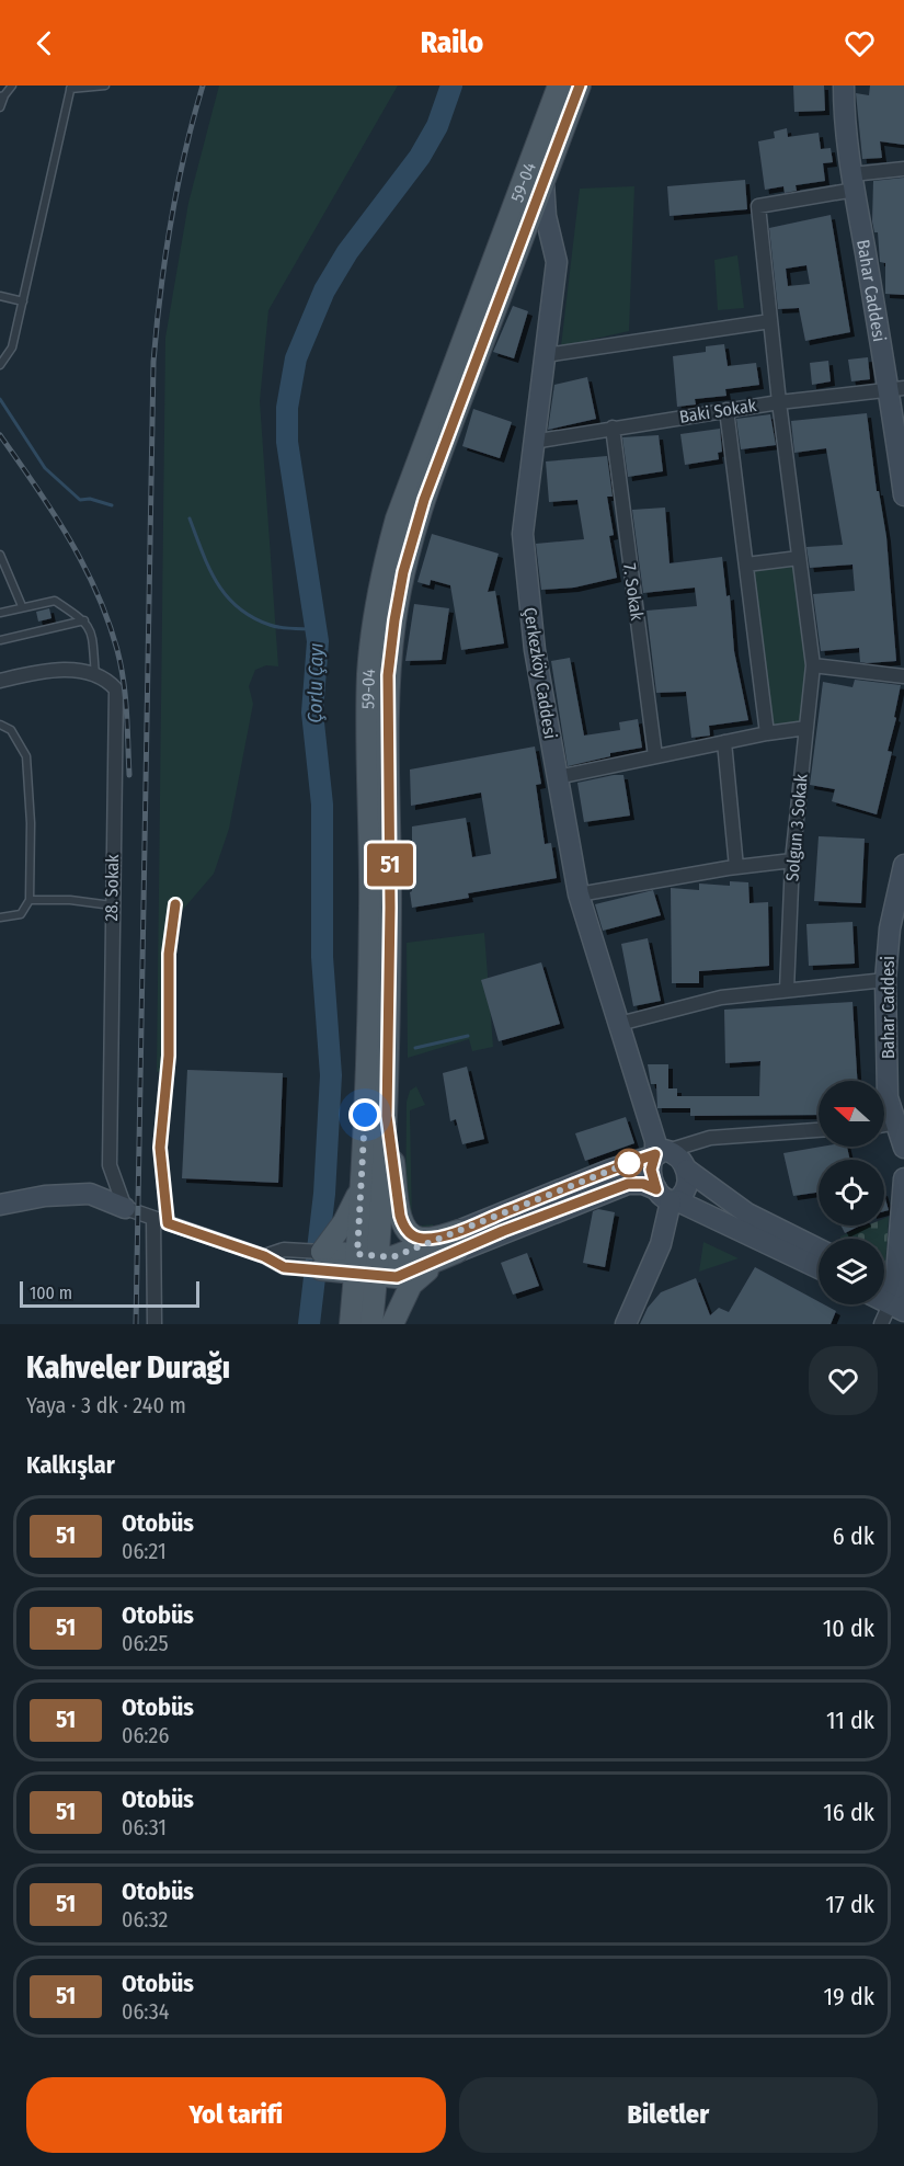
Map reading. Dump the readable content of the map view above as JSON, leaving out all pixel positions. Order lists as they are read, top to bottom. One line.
{"streets":{"main road":["59-04","Bahar Caddesi","Çerkezköy Caddesi"],"street":["Baki Sokak","7. Sokak","Solgun 3 Sokak","28. Sokak"]},"crossings":[["59-04","Çerkezköy Caddesi"],["Bahar Caddesi","Baki Sokak"],["Bahar Caddesi","Solgun 3 Sokak"],["Baki Sokak","7. Sokak"],["Baki Sokak","Çerkezköy Caddesi"],["Baki Sokak","Solgun 3 Sokak"]],"water":["Çorlu Çayı"],"lines":["bus line 51"],"scale_bar":"100 m","north":"left","page":{"header":"Railo","on_map":"51","scale":"100 m","heading":[["Kahveler Durağı","Yaya · 3 dk · 240 m"],"Kalkışlar"],"list":[{"mark":"51","name":"Otobüs","note":"06:21","value":"6 dk"},{"mark":"51","name":"Otobüs","note":"06:25","value":"10 dk"},{"mark":"51","name":"Otobüs","note":"06:26","value":"11 dk"},{"mark":"51","name":"Otobüs","note":"06:31","value":"16 dk"},{"mark":"51","name":"Otobüs","note":"06:32","value":"17 dk"},{"mark":"51","name":"Otobüs","note":"06:34","value":"19 dk"}],"buttons":["Yol tarifi","Biletler"]}}
